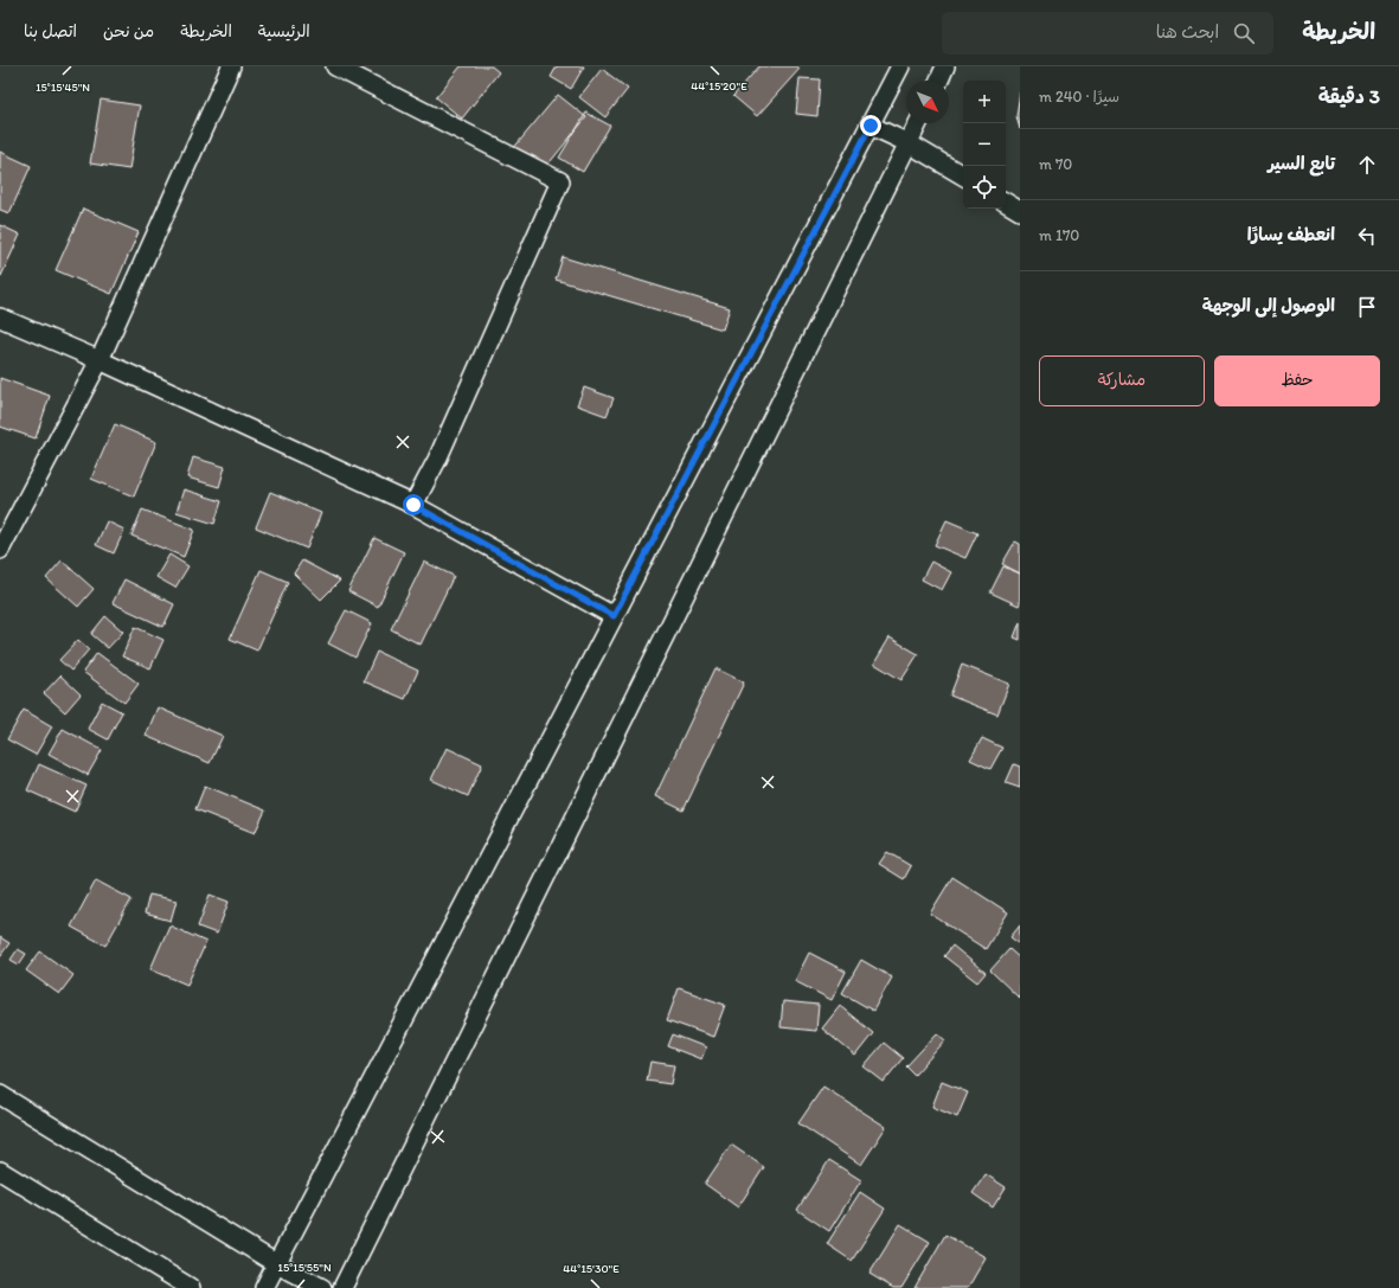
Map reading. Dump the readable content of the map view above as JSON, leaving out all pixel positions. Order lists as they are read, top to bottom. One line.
{"north":"bottom right","page":{"header":"الخريطة","search":"ابحث هنا","nav":["الرئيسية","الخريطة","من نحن","اتصل بنا"],"heading":["3 دقيقة","سيرًا · 240 m"],"map_buttons":["+","−"],"list":[["تابع السير","70 m"],["انعطف يسارًا","170 m"],"الوصول إلى الوجهة"],"buttons":["حفظ","مشاركة"]},"coordinates":["44°15'20\"E","15°15'45\"N","15°15'55\"N","44°15'30\"E"]}
